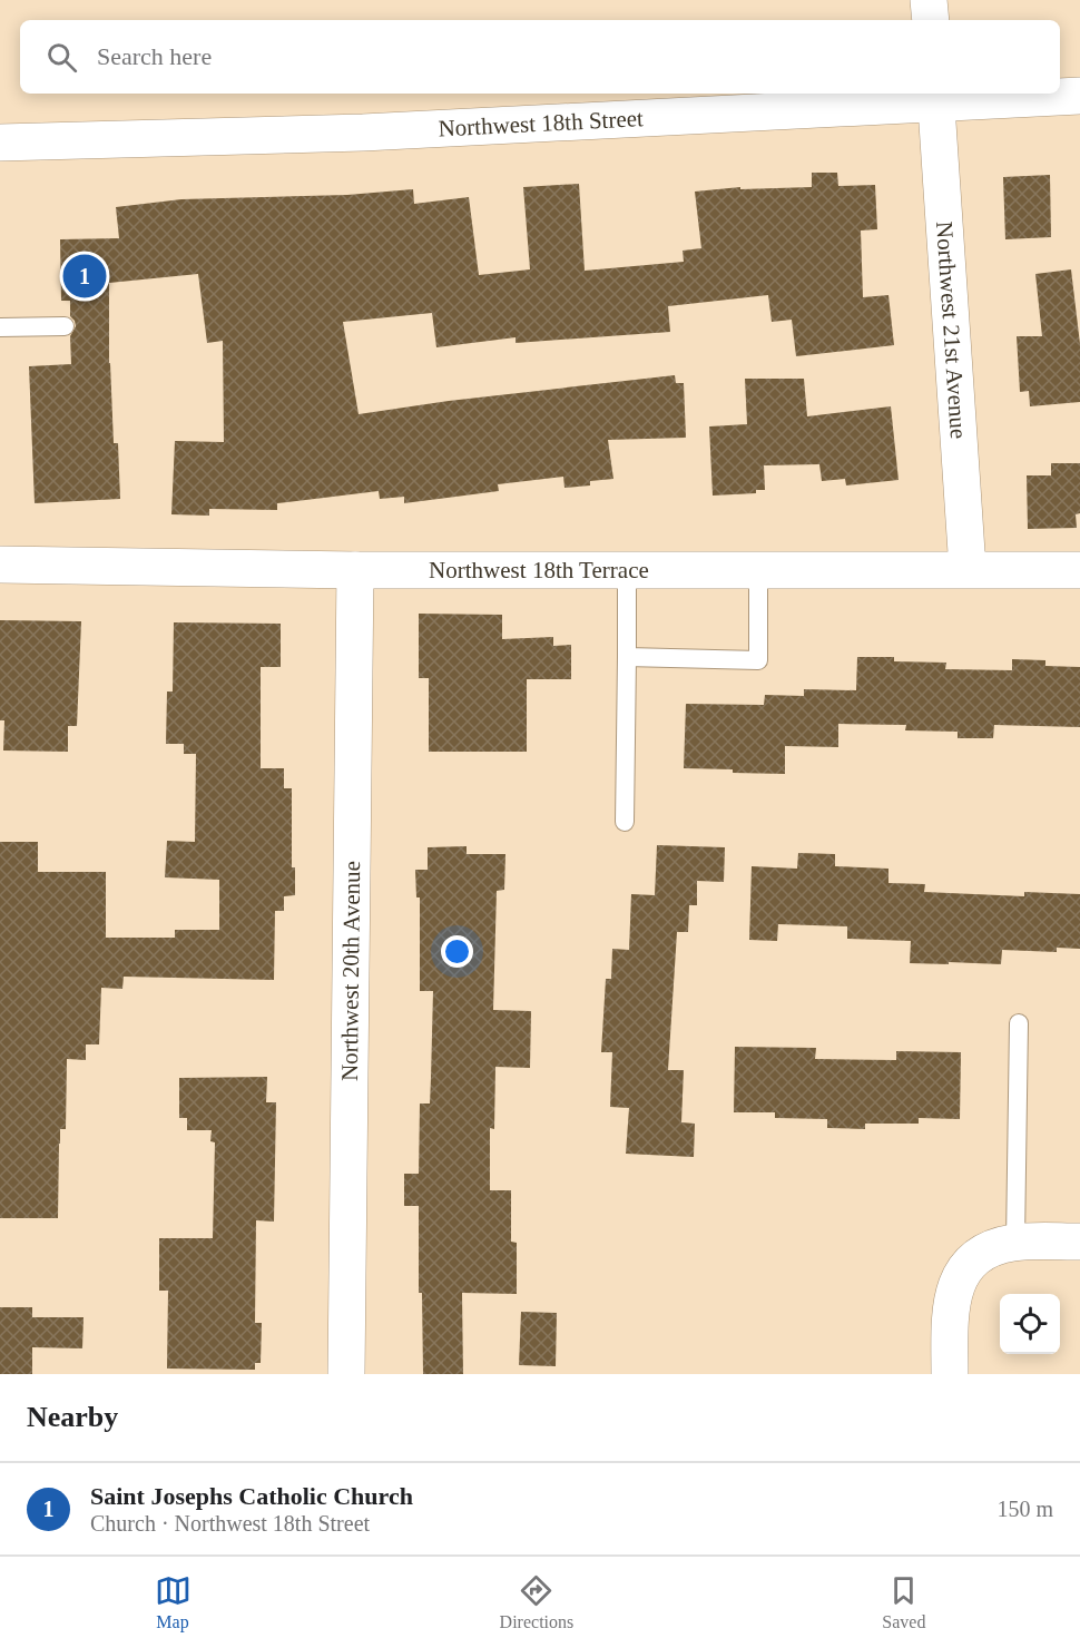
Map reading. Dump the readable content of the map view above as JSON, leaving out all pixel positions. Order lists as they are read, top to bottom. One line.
{"streets":{"street":["Northwest 18th Street","Northwest 21st Avenue","Northwest 18th Terrace","Northwest 20th Avenue"]},"crossings":[["Northwest 18th Street","Northwest 21st Avenue"],["Northwest 21st Avenue","Northwest 18th Terrace"],["Northwest 18th Terrace","Northwest 20th Avenue"]],"page":{"search":"Search here","pins":"1","heading":"Nearby","list":[{"mark":"1","name":"Saint Josephs Catholic Church","note":"Church · Northwest 18th Street","value":"150 m"}],"nav":["Map","Directions","Saved"]}}
